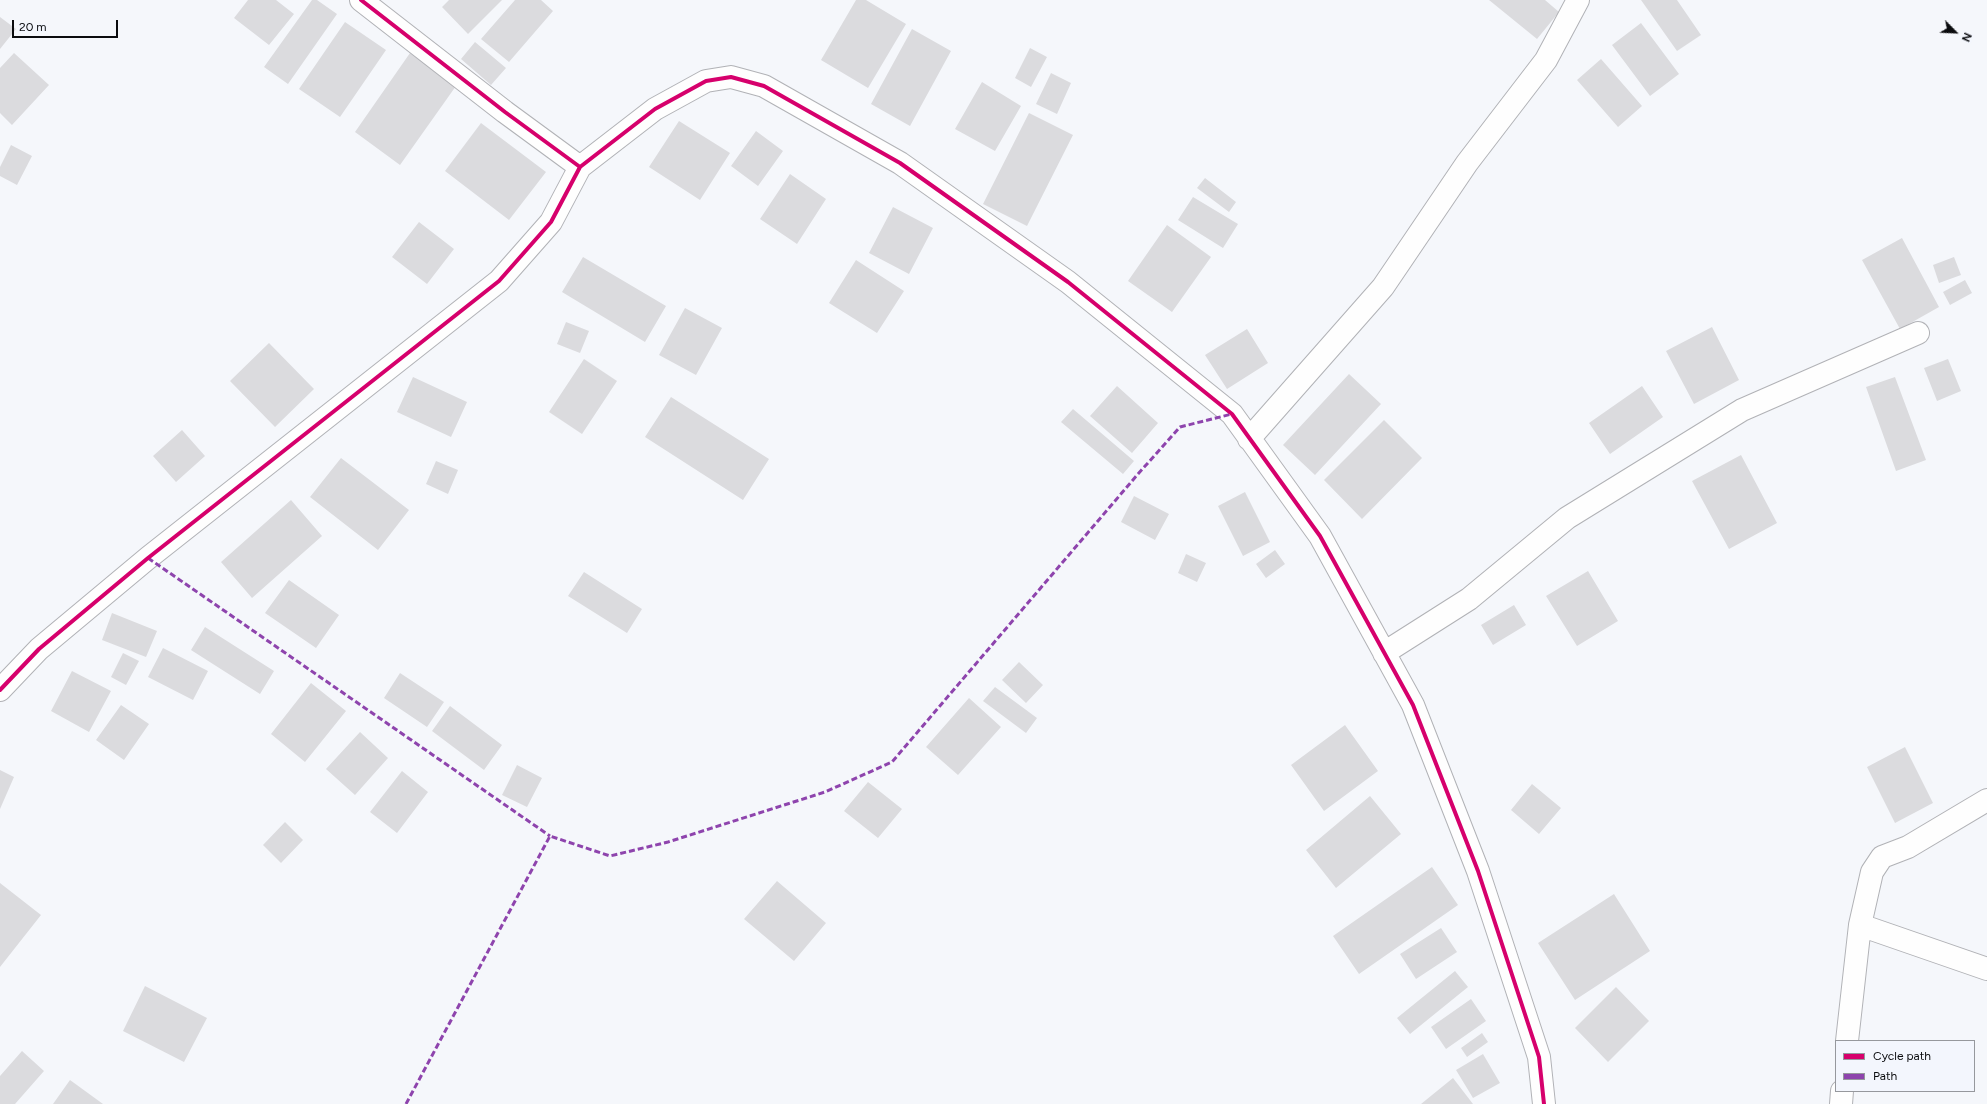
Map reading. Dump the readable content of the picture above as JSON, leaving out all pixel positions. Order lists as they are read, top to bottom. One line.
{"legend":["Cycle path","Path"],"scale_bar":"20 m","north":"bottom right"}
